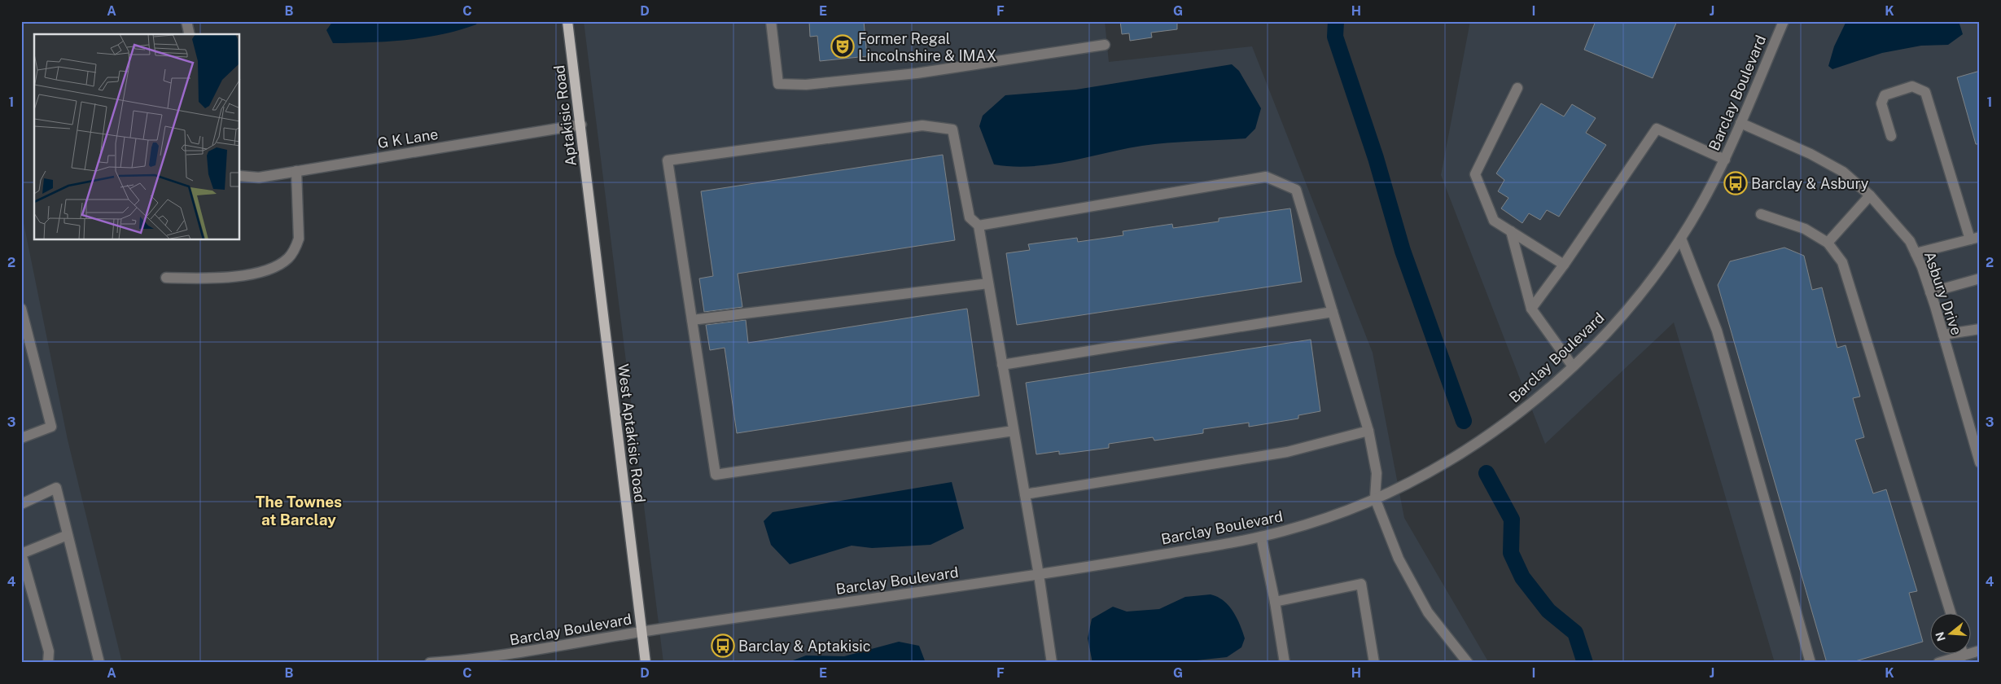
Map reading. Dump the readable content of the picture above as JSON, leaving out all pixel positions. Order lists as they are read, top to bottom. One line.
{"streets":{"main road":["Aptakisic Road","West Aptakisic Road"],"street":["Barclay Boulevard","G K Lane","Asbury Drive"]},"crossings":[["Barclay Boulevard","Asbury Drive"],["Barclay Boulevard","West Aptakisic Road"],["Aptakisic Road","G K Lane"],["Aptakisic Road","West Aptakisic Road"]],"districts":["The Townes at Barclay"],"places":{"theatre":["Former Regal Lincolnshire & IMAX"],"bus stop":["Barclay & Asbury","Barclay & Aptakisic"]},"north":"left","grid":{"columns":["A","B","C","D","E","F","G","H","I","J","K"],"rows":["1","2","3","4"]}}
